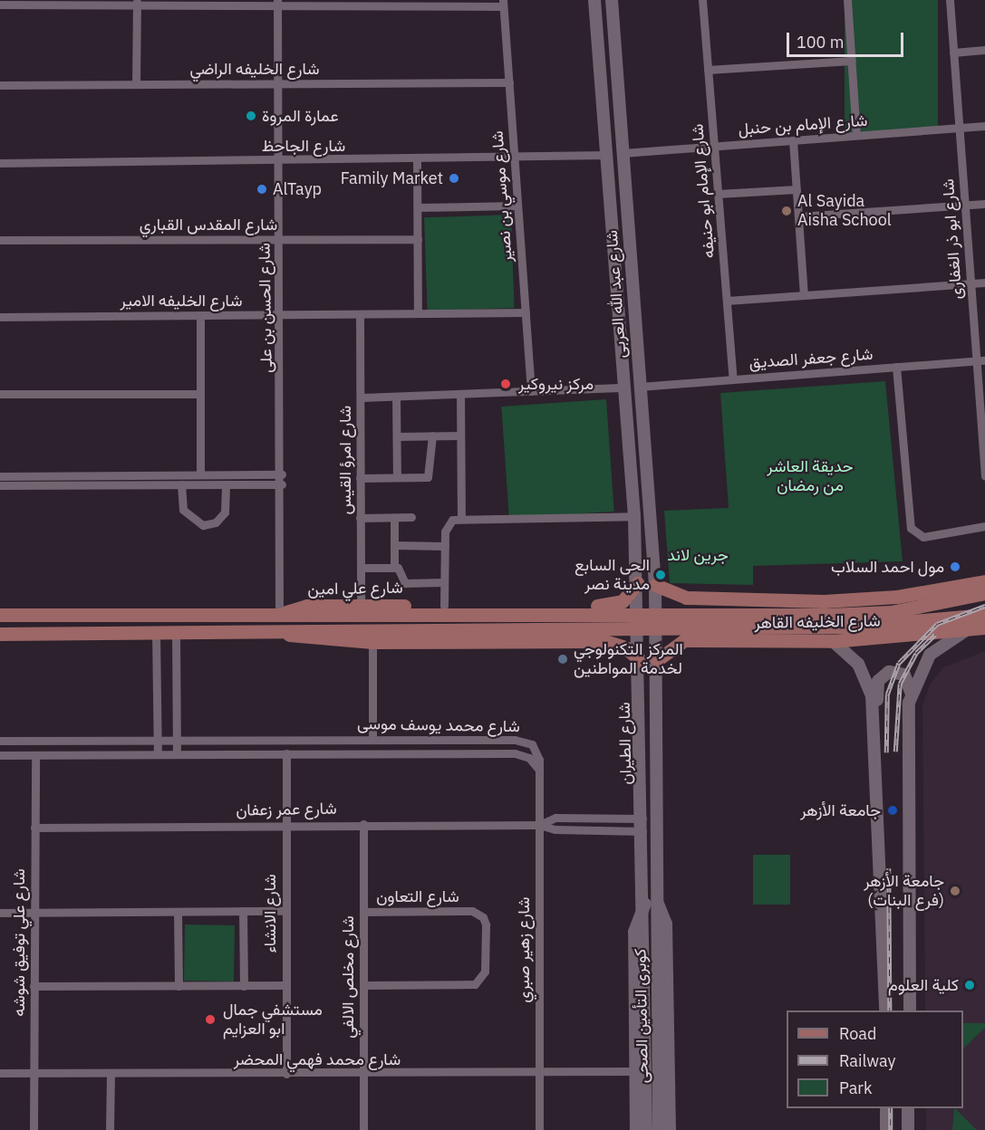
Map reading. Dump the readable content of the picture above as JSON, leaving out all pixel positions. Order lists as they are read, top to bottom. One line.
{"streets":{"main road":["شارع عبد الله العربى","شارع علي امين","شارع الخليفه القاهر","شارع الطيران","كوبرى التأمين الصحى"],"street":["شارع الخليفه الراضي","شارع الإمام بن حنبل","شارع الجاحظ","شارع الإمام ابو حنيفه","شارع موسي بن نصير","شارع المقدس القباري","شارع ابو ذر الغفارى","شارع الخليفه الامير","شارع الحسن بن على","شارع جعفر الصديق","شارع امرؤ القيس","شارع محمد يوسف موسى","شارع عمر زعفان","شارع التعاون","شارع الانشاء","شارع علي توفيق شوشه","شارع زهير صبري","شارع مخلص الالفي","شارع محمد فهمي المحضر"]},"crossings":[["شارع الخليفه الراضي","شارع موسي بن نصير"],["شارع الخليفه الراضي","شارع الحسن بن على"],["شارع الإمام بن حنبل","شارع الإمام ابو حنيفه"],["شارع الإمام بن حنبل","شارع ابو ذر الغفارى"],["شارع الإمام بن حنبل","شارع عبد الله العربى"],["شارع الجاحظ","شارع موسي بن نصير"],["شارع الجاحظ","شارع عبد الله العربى"],["شارع الجاحظ","شارع الحسن بن على"],["شارع الإمام ابو حنيفه","شارع جعفر الصديق"],["شارع موسي بن نصير","شارع الخليفه الامير"],["شارع المقدس القباري","شارع الحسن بن على"],["شارع ابو ذر الغفارى","شارع جعفر الصديق"],["شارع عبد الله العربى","شارع جعفر الصديق"],["شارع عبد الله العربى","شارع علي امين"],["شارع عبد الله العربى","شارع الطيران"],["شارع الخليفه الامير","شارع الحسن بن على"],["شارع الخليفه الامير","شارع امرؤ القيس"],["شارع الحسن بن على","شارع علي امين"],["شارع امرؤ القيس","شارع علي امين"],["شارع علي امين","شارع الطيران"],["شارع الخليفه القاهر","شارع الطيران"],["شارع محمد يوسف موسى","شارع الانشاء"],["شارع محمد يوسف موسى","شارع علي توفيق شوشه"],["شارع محمد يوسف موسى","شارع زهير صبري"],["شارع الطيران","شارع عمر زعفان"],["شارع الطيران","كوبرى التأمين الصحى"],["شارع عمر زعفان","شارع الانشاء"],["شارع عمر زعفان","شارع علي توفيق شوشه"],["شارع عمر زعفان","شارع زهير صبري"],["شارع عمر زعفان","شارع مخلص الالفي"],["شارع التعاون","شارع مخلص الالفي"],["شارع الانشاء","شارع محمد فهمي المحضر"],["شارع علي توفيق شوشه","شارع محمد فهمي المحضر"],["شارع زهير صبري","شارع محمد فهمي المحضر"],["شارع مخلص الالفي","شارع محمد فهمي المحضر"]],"parks":["حديقة العاشر من رمضان","جرين لاند"],"places":["عمارة المروة","Family Market","AlTayp","Al Sayida Aisha School","مركز نيروكير","مول احمد السلاب","الحى السابع مدينة نصر","المركز التكنولوجي لخدمة المواطنين","جامعة الأزهر","جامعة الأزهر (فرع البنات)","كلية العلوم","مستشفي جمال ابو العزايم"],"legend":["Road","Railway","Park"],"scale_bar":"100 m"}
